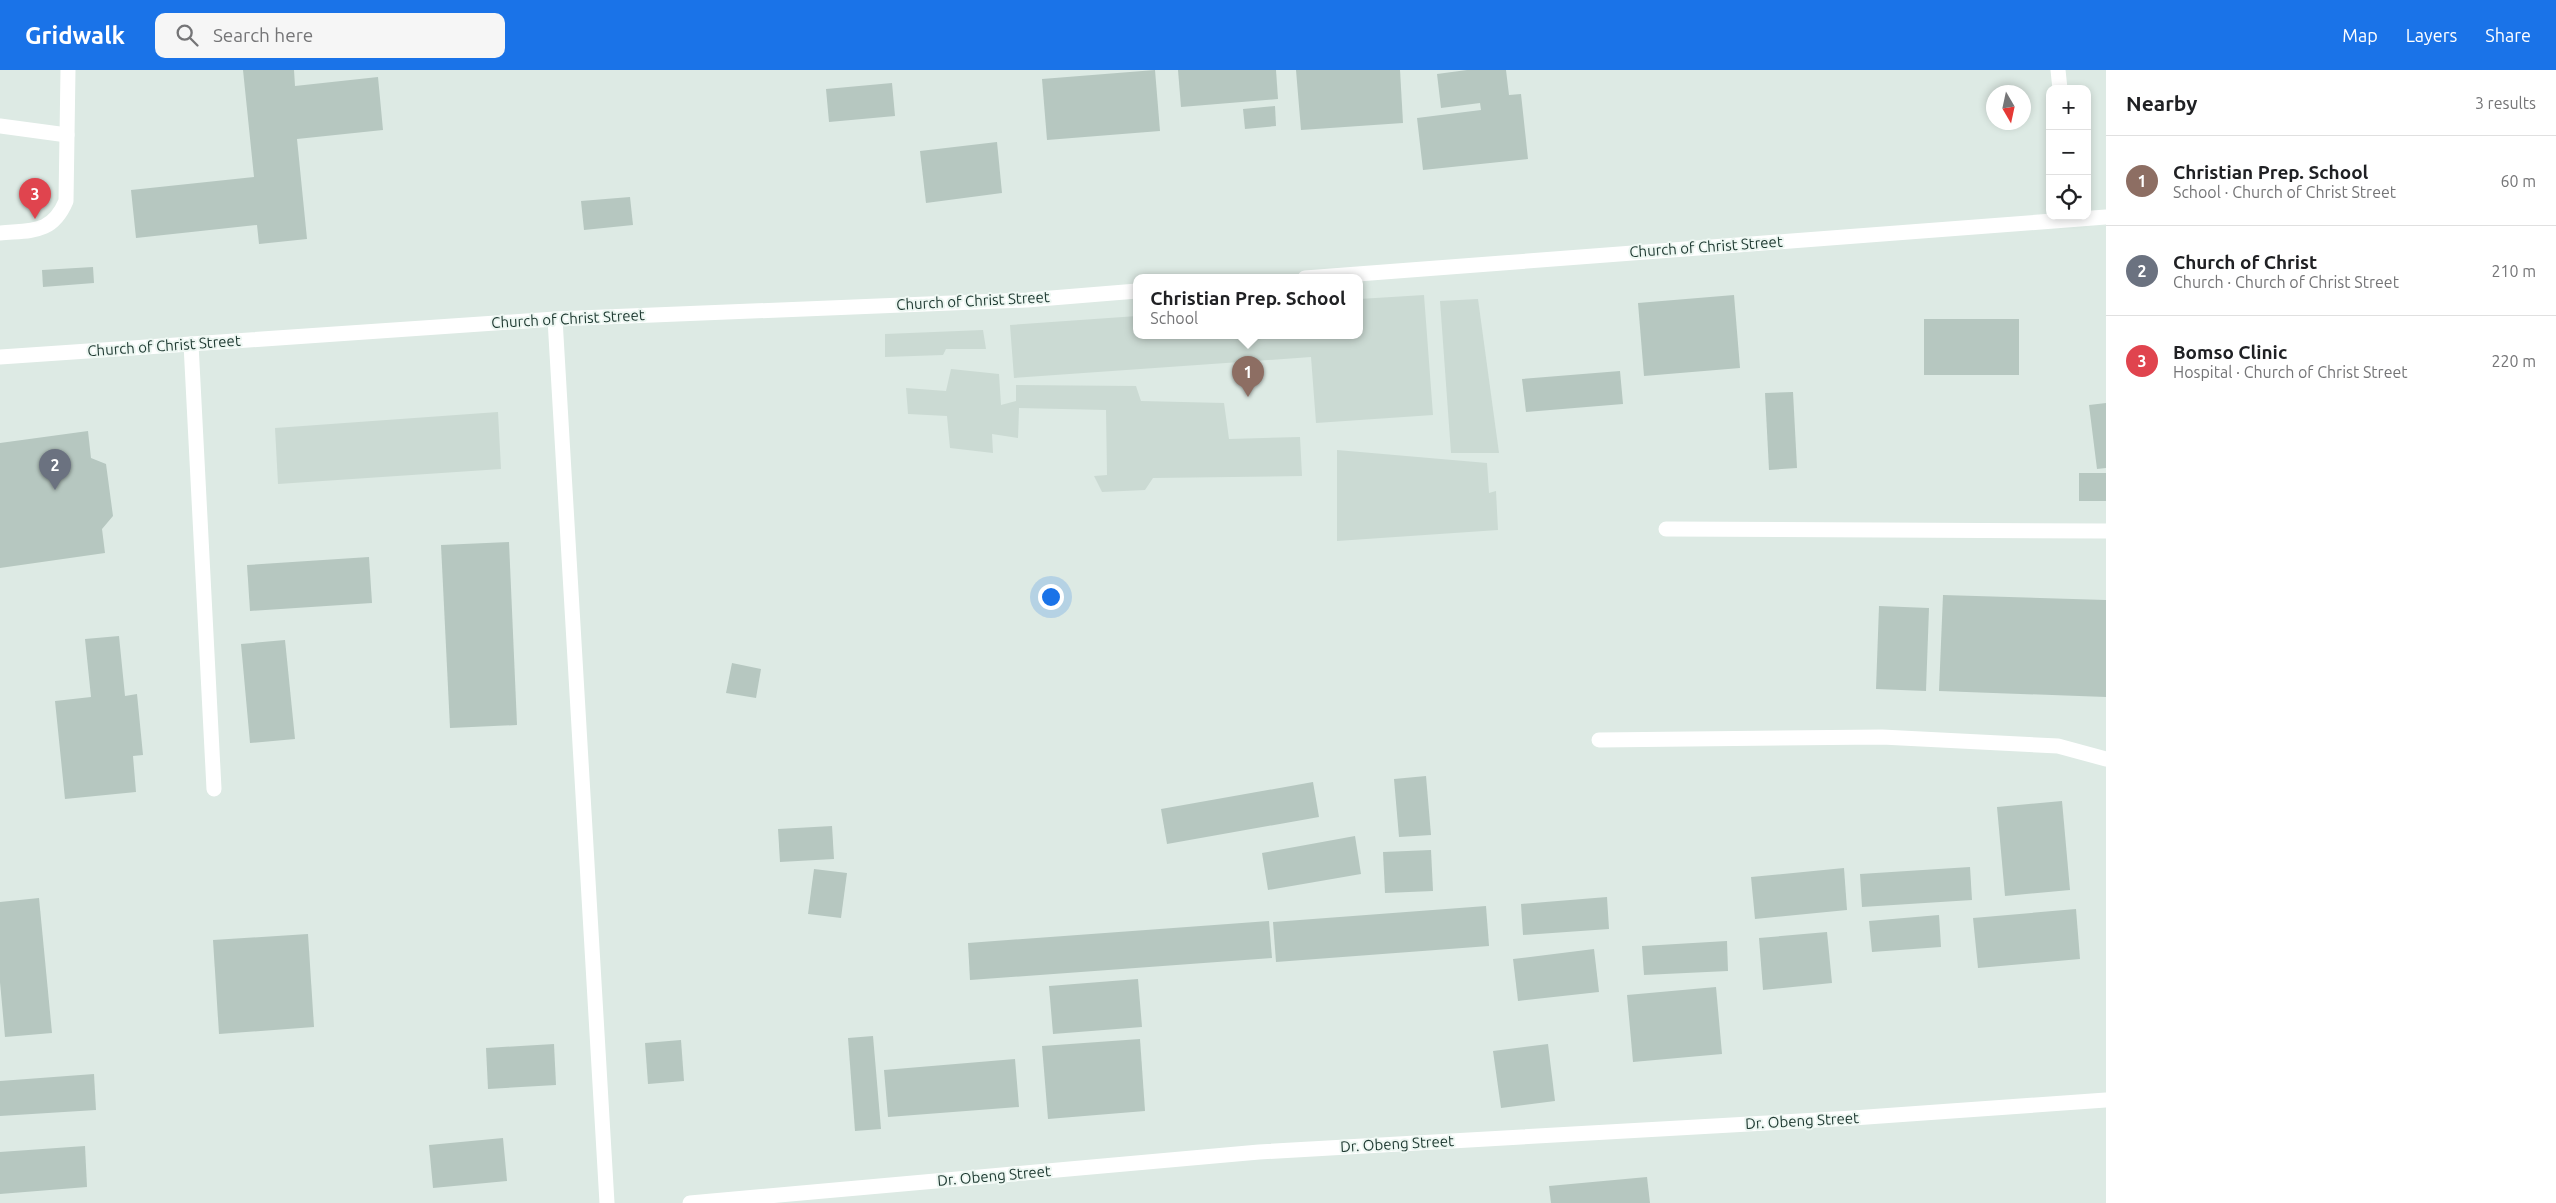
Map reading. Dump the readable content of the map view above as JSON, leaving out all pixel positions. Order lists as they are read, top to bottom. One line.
{"streets":{"street":["Church of Christ Street","Dr. Obeng Street"]},"north":"bottom","page":{"header":"Gridwalk","search":"Search here","nav":["Map","Layers","Share"],"heading":["Nearby","3 results"],"map_buttons":["+","−"],"list":[{"mark":"1","name":"Christian Prep. School","note":"School · Church of Christ Street","value":"60 m"},{"mark":"2","name":"Church of Christ","note":"Church · Church of Christ Street","value":"210 m"},{"mark":"3","name":"Bomso Clinic","note":"Hospital · Church of Christ Street","value":"220 m"}],"pins":["3","1","2"],"popup":["Christian Prep. School","School"]}}
